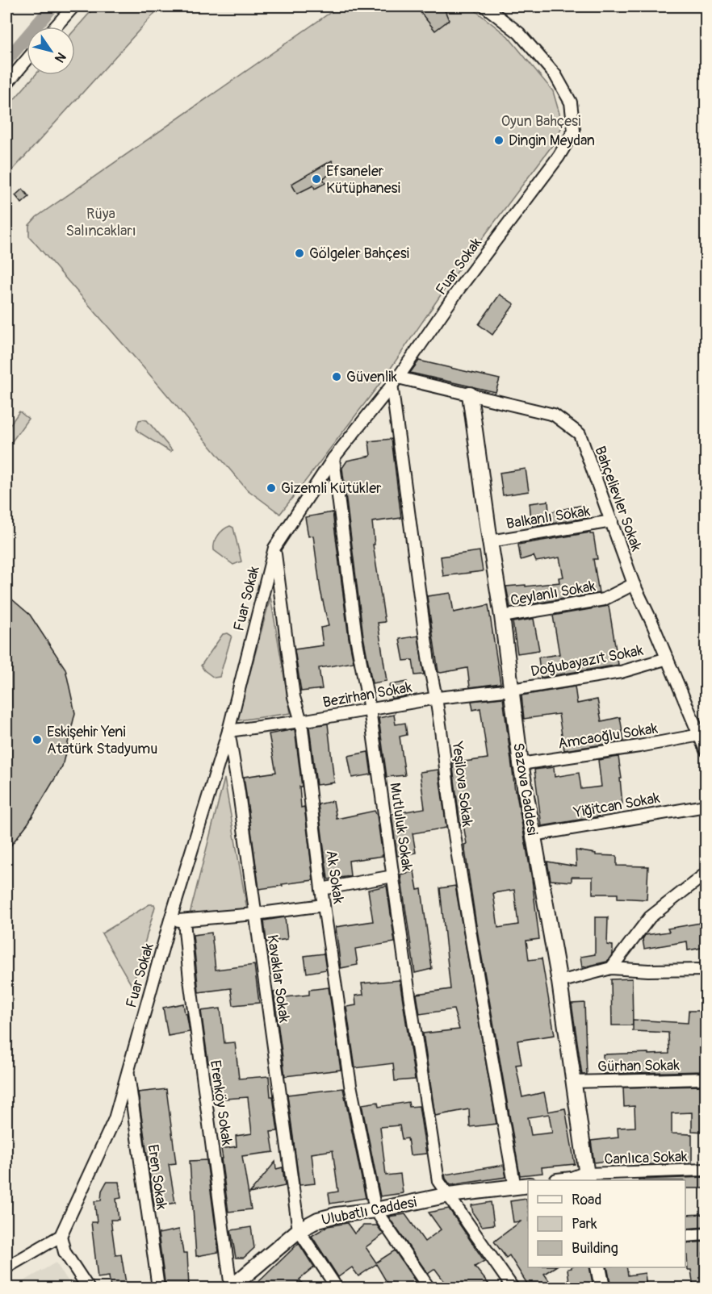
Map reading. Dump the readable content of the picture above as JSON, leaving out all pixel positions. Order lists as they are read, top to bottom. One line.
{"streets":{"street":["Fuar Sokak","Bahçelievler Sokak","Balkanlı Sokak","Ceylanlı Sokak","Doğubayazıt Sokak","Bezirhan Sokak","Amcaoğlu Sokak","Yeşilova Sokak","Sazova Caddesi","Yiğitcan Sokak","Mutluluk Sokak","Ak Sokak","Kavaklar Sokak","Gürhan Sokak","Erenköy Sokak","Canlıca Sokak","Eren Sokak","Ulubatlı Caddesi"]},"crossings":[["Fuar Sokak","Bahçelievler Sokak"],["Fuar Sokak","Bezirhan Sokak"],["Fuar Sokak","Yeşilova Sokak"],["Fuar Sokak","Mutluluk Sokak"],["Fuar Sokak","Ak Sokak"],["Fuar Sokak","Kavaklar Sokak"],["Fuar Sokak","Eren Sokak"],["Bahçelievler Sokak","Balkanlı Sokak"],["Bahçelievler Sokak","Ceylanlı Sokak"],["Bahçelievler Sokak","Doğubayazıt Sokak"],["Bahçelievler Sokak","Amcaoğlu Sokak"],["Bahçelievler Sokak","Yeşilova Sokak"],["Bahçelievler Sokak","Sazova Caddesi"],["Balkanlı Sokak","Sazova Caddesi"],["Ceylanlı Sokak","Sazova Caddesi"],["Doğubayazıt Sokak","Bezirhan Sokak"],["Doğubayazıt Sokak","Sazova Caddesi"],["Bezirhan Sokak","Yeşilova Sokak"],["Bezirhan Sokak","Sazova Caddesi"],["Bezirhan Sokak","Mutluluk Sokak"],["Bezirhan Sokak","Ak Sokak"],["Bezirhan Sokak","Kavaklar Sokak"],["Amcaoğlu Sokak","Sazova Caddesi"],["Yeşilova Sokak","Ulubatlı Caddesi"],["Sazova Caddesi","Yiğitcan Sokak"],["Sazova Caddesi","Gürhan Sokak"],["Sazova Caddesi","Canlıca Sokak"],["Mutluluk Sokak","Ulubatlı Caddesi"],["Ak Sokak","Ulubatlı Caddesi"],["Kavaklar Sokak","Ulubatlı Caddesi"],["Erenköy Sokak","Ulubatlı Caddesi"]],"parks":["Oyun Bahçesi","Rüya Salıncakları"],"places":["Dingin Meydan","Efsaneler Kütüphanesi","Gölgeler Bahçesi","Güvenlik","Gizemli Kütükler","Eskişehir Yeni Atatürk Stadyumu"],"legend":["Road","Park","Building"],"north":"bottom right"}
